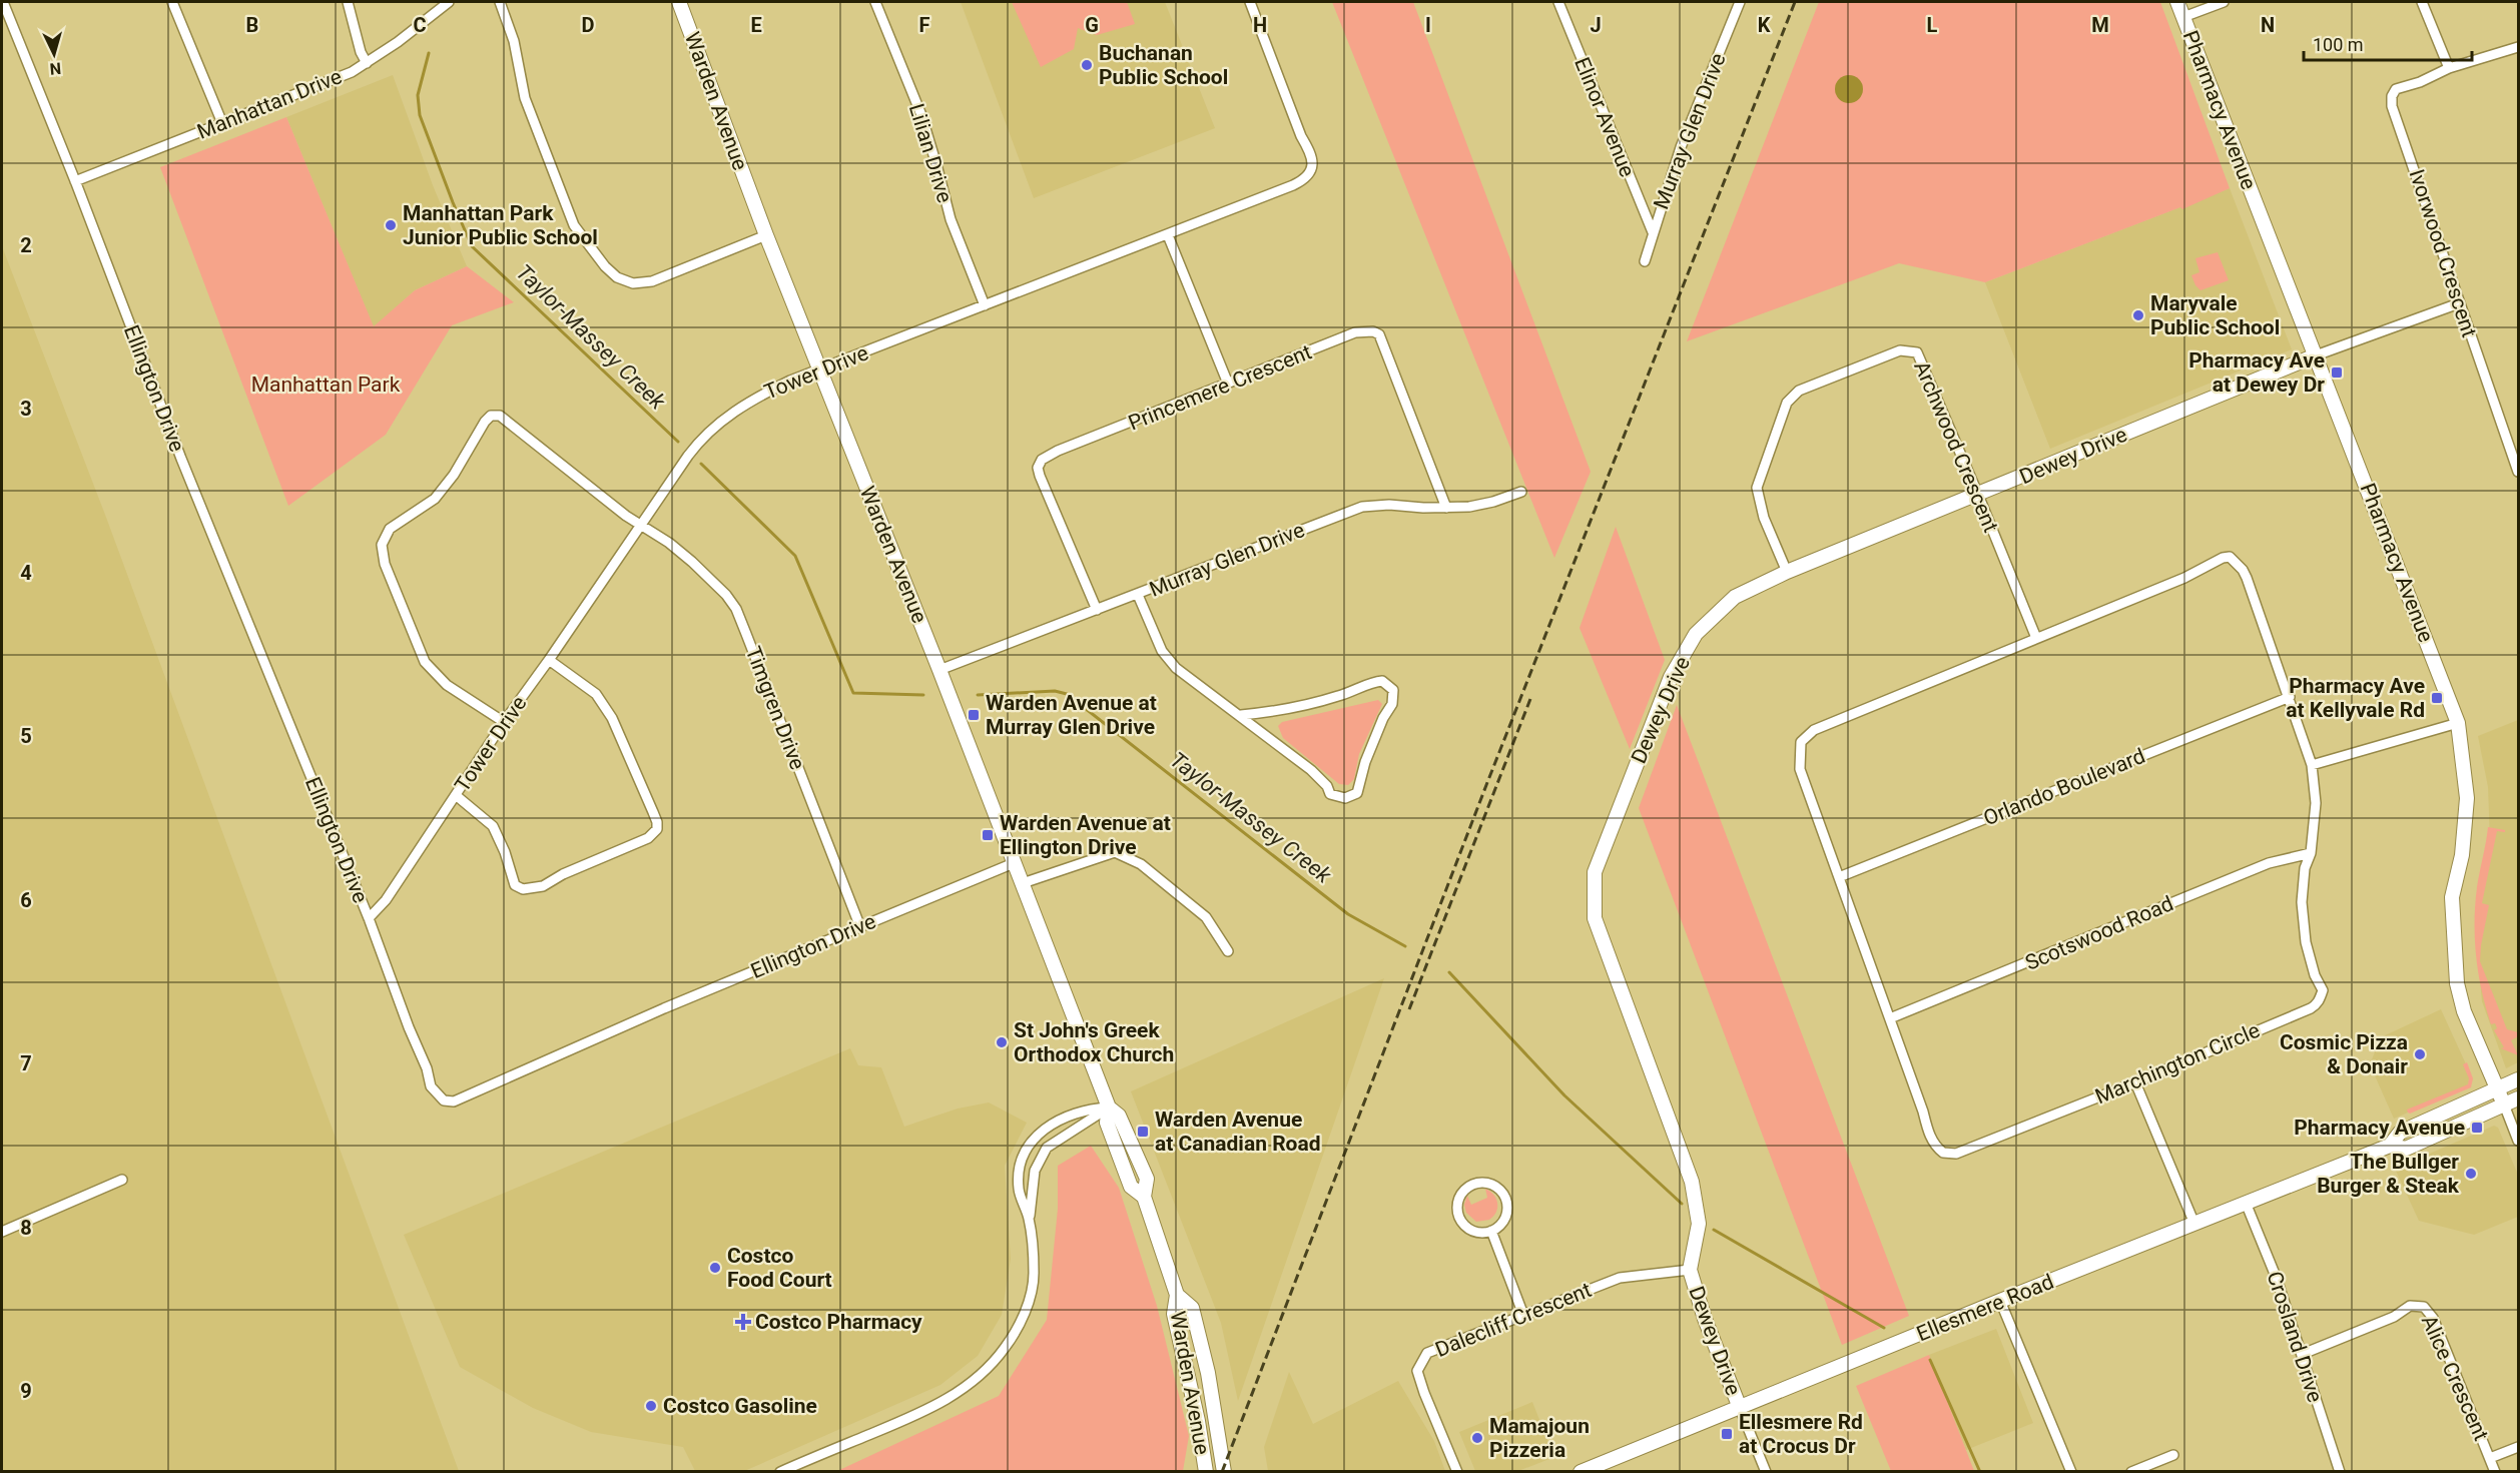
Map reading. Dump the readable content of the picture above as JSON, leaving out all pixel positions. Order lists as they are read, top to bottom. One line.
{"streets":{"main road":["Warden Avenue","Pharmacy Avenue","Dewey Drive","Ellesmere Road"],"street":["Manhattan Drive","Elinor Avenue","Murray Glen Drive","Lilian Drive","Ivorwood Crescent","Tower Drive","Princemere Crescent","Ellington Drive","Archwood Crescent","Timgren Drive","Orlando Boulevard","Scotswood Road","Marchington Circle","Dalecliff Crescent","Crosland Drive","Alice Crescent"]},"crossings":[["Warden Avenue","Murray Glen Drive"],["Warden Avenue","Tower Drive"],["Warden Avenue","Ellington Drive"],["Manhattan Drive","Ellington Drive"],["Pharmacy Avenue","Dewey Drive"],["Pharmacy Avenue","Ellesmere Road"],["Elinor Avenue","Murray Glen Drive"],["Murray Glen Drive","Princemere Crescent"],["Lilian Drive","Tower Drive"],["Ivorwood Crescent","Dewey Drive"],["Tower Drive","Ellington Drive"],["Tower Drive","Timgren Drive"],["Ellington Drive","Timgren Drive"],["Archwood Crescent","Dewey Drive"],["Archwood Crescent","Marchington Circle"],["Dewey Drive","Ellesmere Road"],["Dewey Drive","Dalecliff Crescent"],["Orlando Boulevard","Marchington Circle"],["Scotswood Road","Marchington Circle"],["Ellesmere Road","Crosland Drive"],["Crosland Drive","Alice Crescent"]],"water":["Taylor-Massey Creek"],"parks":["Manhattan Park"],"places":{"other":["Buchanan Public School","Manhattan Park Junior Public School","Maryvale Public School","St John's Greek Orthodox Church","Cosmic Pizza & Donair","The Bullger Burger & Steak","Costco Food Court","Costco Gasoline","Mamajoun Pizzeria"],"transit":["Pharmacy Ave at Dewey Dr","Pharmacy Ave at Kellyvale Rd","Warden Avenue at Murray Glen Drive","Warden Avenue at Ellington Drive","Pharmacy Avenue","Warden Avenue at Canadian Road","Ellesmere Rd at Crocus Dr"],"health":["Costco Pharmacy"]},"scale_bar":"100 m","north":"bottom","grid":{"columns":["B","C","D","E","F","G","H","I","J","K","L","M","N"],"rows":["2","3","4","5","6","7","8","9"]}}
